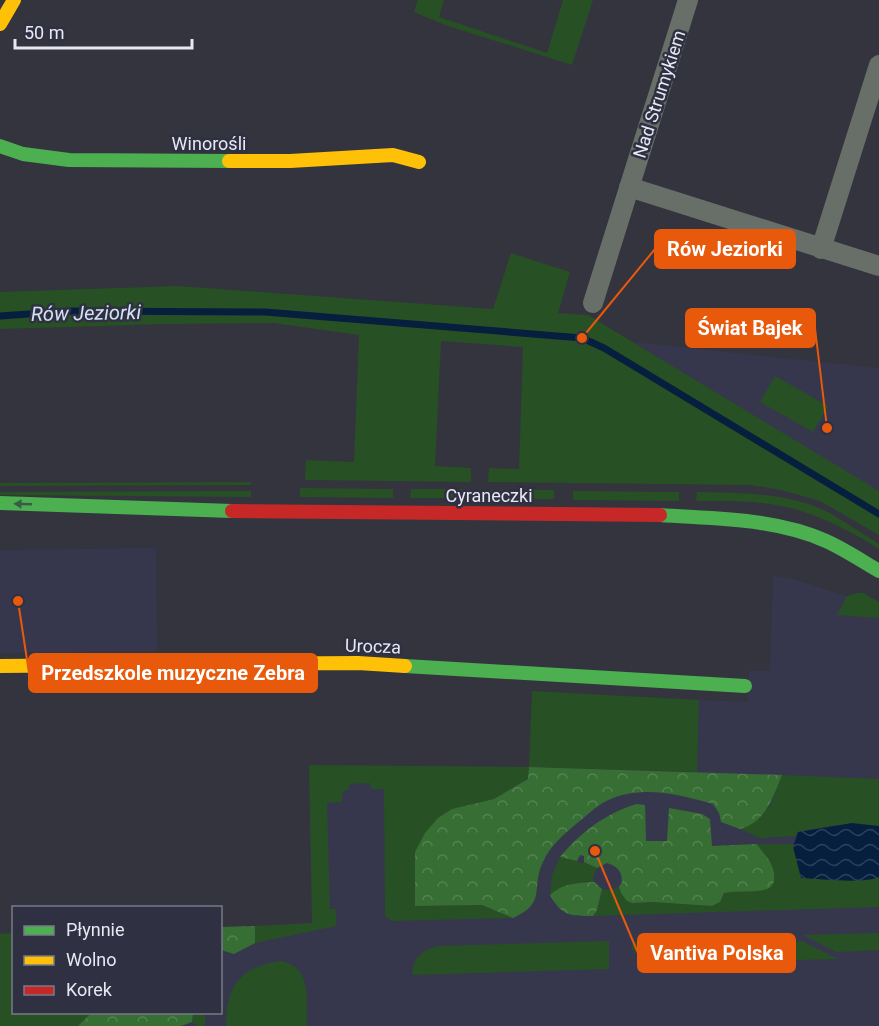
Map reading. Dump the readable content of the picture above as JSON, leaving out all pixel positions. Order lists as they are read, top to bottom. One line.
{"streets":{"street":["Nad Strumykiem","Winorośli","Cyraneczki","Urocza"]},"water":["Rów Jeziorki"],"places":["Rów Jeziorki","Świat Bajek","Przedszkole muzyczne Zebra","Vantiva Polska"],"legend":["Płynnie","Wolno","Korek"],"scale_bar":"50 m"}
